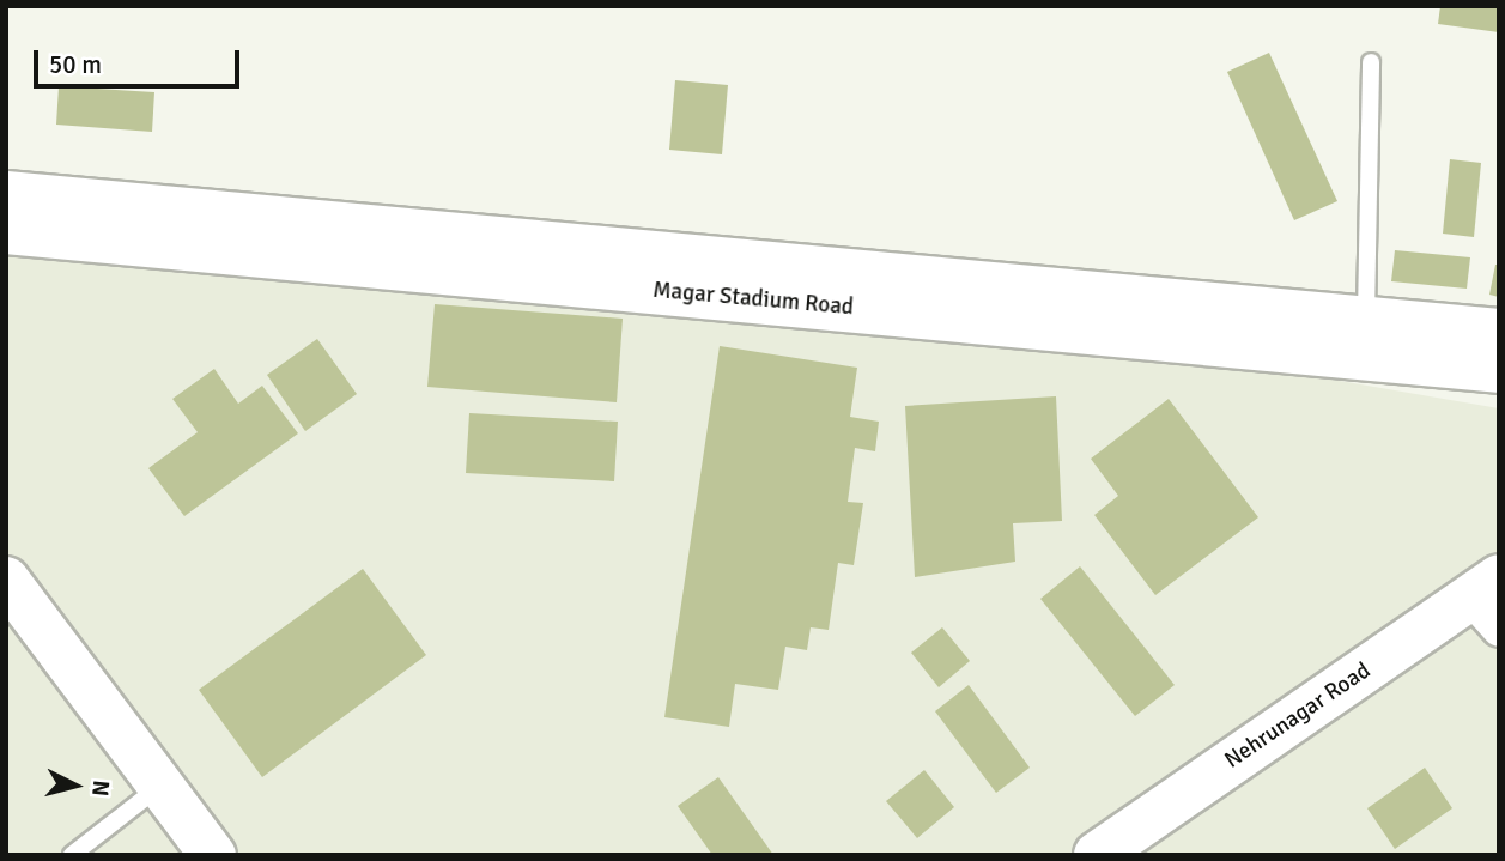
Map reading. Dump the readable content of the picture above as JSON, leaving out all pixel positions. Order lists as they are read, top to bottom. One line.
{"streets":{"street":["Magar Stadium Road","Nehrunagar Road"]},"scale_bar":"50 m","north":"right"}
